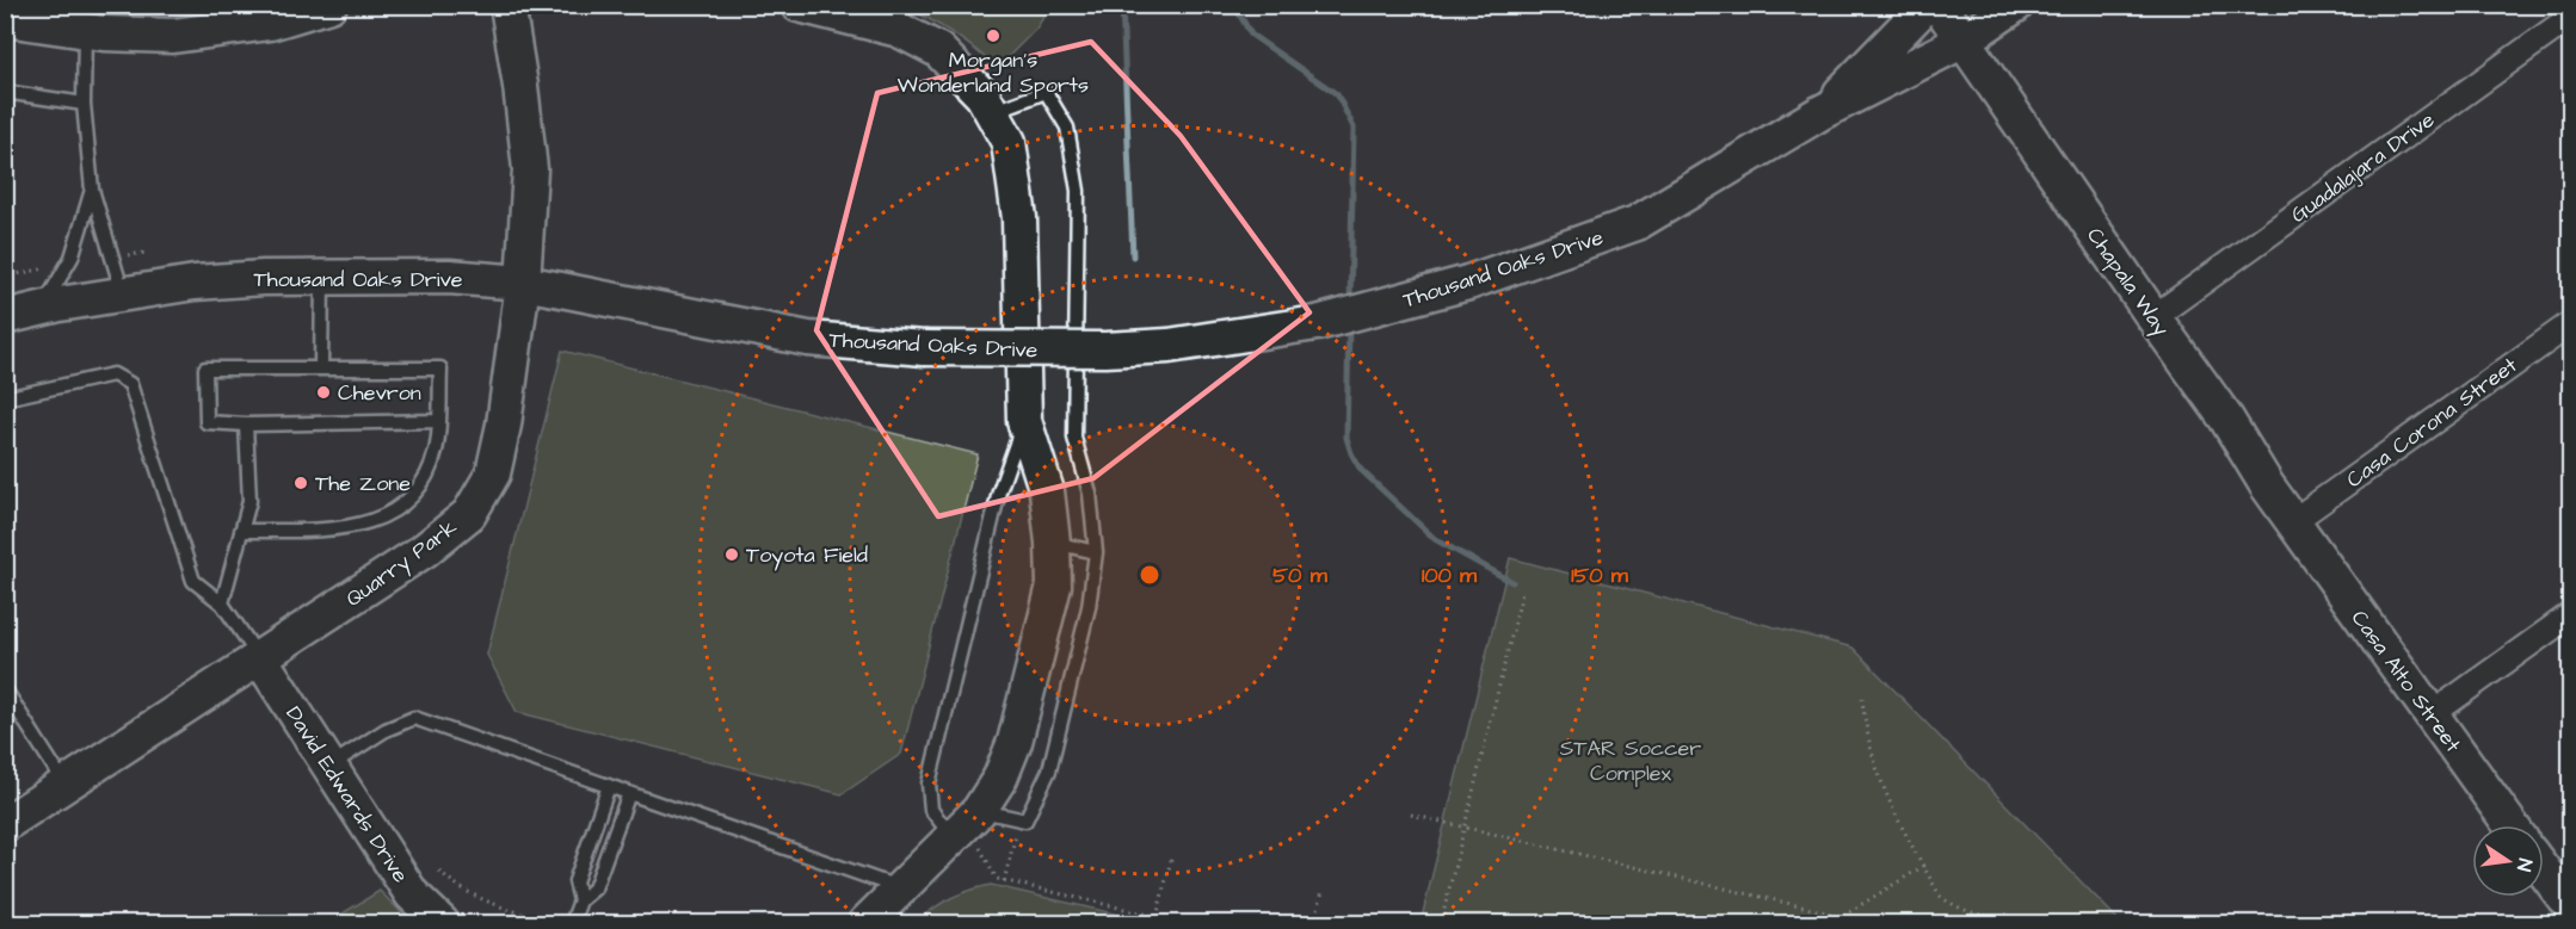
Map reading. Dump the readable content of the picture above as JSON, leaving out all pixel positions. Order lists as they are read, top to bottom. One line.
{"streets":{"street":["Guadalajara Drive","Thousand Oaks Drive","Chapala Way","Casa Corona Street","Quarry Park","Casa Alto Street","David Edwards Drive"]},"crossings":[["Guadalajara Drive","Chapala Way"],["Thousand Oaks Drive","Chapala Way"],["Thousand Oaks Drive","Quarry Park"],["Chapala Way","Casa Corona Street"],["Chapala Way","Casa Alto Street"],["Casa Corona Street","Casa Alto Street"],["Quarry Park","David Edwards Drive"]],"parks":["STAR Soccer Complex"],"places":["Morgan’s Wonderland Sports","Chevron","The Zone","Toyota Field"],"north":"right","rings":["50 m","100 m","150 m"]}
